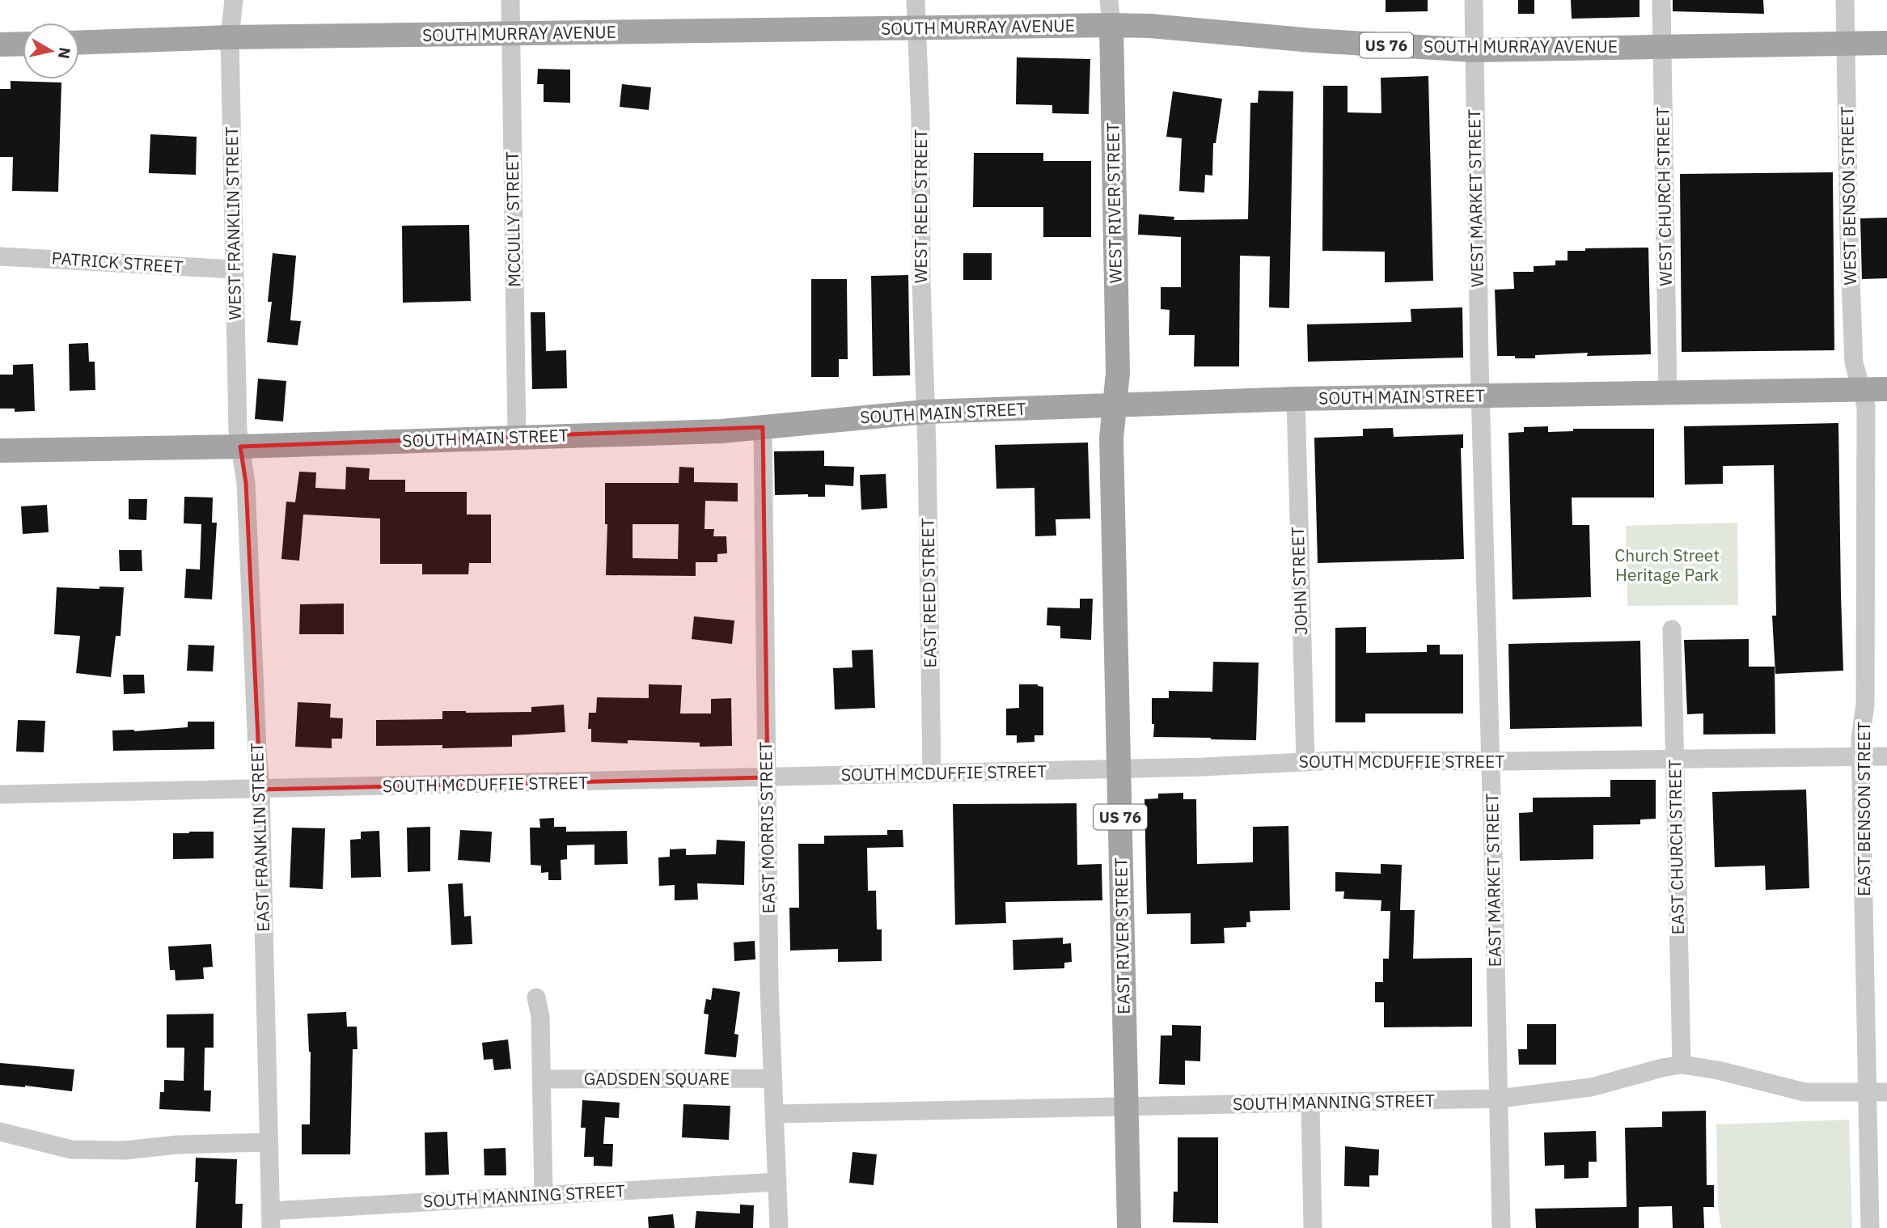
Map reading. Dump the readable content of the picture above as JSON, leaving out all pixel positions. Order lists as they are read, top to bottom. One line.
{"streets":{"main road":["SOUTH MURRAY AVENUE","US 76","WEST RIVER STREET","SOUTH MAIN STREET","EAST RIVER STREET"],"street":["WEST BENSON STREET","WEST CHURCH STREET","WEST MARKET STREET","WEST REED STREET","MCCULLY STREET","WEST FRANKLIN STREET","PATRICK STREET","JOHN STREET","EAST REED STREET","SOUTH MCDUFFIE STREET","EAST BENSON STREET","EAST MORRIS STREET","EAST FRANKLIN STREET","EAST CHURCH STREET","EAST MARKET STREET","GADSDEN SQUARE","SOUTH MANNING STREET"]},"crossings":[["SOUTH MURRAY AVENUE","WEST BENSON STREET"],["SOUTH MURRAY AVENUE","WEST CHURCH STREET"],["SOUTH MURRAY AVENUE","WEST MARKET STREET"],["SOUTH MURRAY AVENUE","WEST RIVER STREET"],["SOUTH MURRAY AVENUE","WEST REED STREET"],["SOUTH MURRAY AVENUE","MCCULLY STREET"],["SOUTH MURRAY AVENUE","WEST FRANKLIN STREET"],["WEST BENSON STREET","SOUTH MAIN STREET"],["WEST BENSON STREET","EAST BENSON STREET"],["WEST CHURCH STREET","SOUTH MAIN STREET"],["WEST MARKET STREET","SOUTH MAIN STREET"],["WEST MARKET STREET","EAST MARKET STREET"],["WEST RIVER STREET","SOUTH MAIN STREET"],["WEST RIVER STREET","EAST RIVER STREET"],["WEST REED STREET","SOUTH MAIN STREET"],["WEST REED STREET","EAST REED STREET"],["MCCULLY STREET","SOUTH MAIN STREET"],["WEST FRANKLIN STREET","PATRICK STREET"],["WEST FRANKLIN STREET","SOUTH MAIN STREET"],["WEST FRANKLIN STREET","EAST FRANKLIN STREET"],["SOUTH MAIN STREET","JOHN STREET"],["SOUTH MAIN STREET","EAST REED STREET"],["SOUTH MAIN STREET","EAST BENSON STREET"],["SOUTH MAIN STREET","EAST MORRIS STREET"],["SOUTH MAIN STREET","EAST FRANKLIN STREET"],["SOUTH MAIN STREET","EAST MARKET STREET"],["SOUTH MAIN STREET","EAST RIVER STREET"],["JOHN STREET","SOUTH MCDUFFIE STREET"],["EAST REED STREET","SOUTH MCDUFFIE STREET"],["SOUTH MCDUFFIE STREET","EAST BENSON STREET"],["SOUTH MCDUFFIE STREET","EAST MORRIS STREET"],["SOUTH MCDUFFIE STREET","EAST FRANKLIN STREET"],["SOUTH MCDUFFIE STREET","EAST CHURCH STREET"],["SOUTH MCDUFFIE STREET","EAST MARKET STREET"],["SOUTH MCDUFFIE STREET","EAST RIVER STREET"],["EAST BENSON STREET","SOUTH MANNING STREET"],["EAST MORRIS STREET","GADSDEN SQUARE"],["EAST MORRIS STREET","SOUTH MANNING STREET"],["EAST FRANKLIN STREET","SOUTH MANNING STREET"],["EAST CHURCH STREET","SOUTH MANNING STREET"],["EAST MARKET STREET","SOUTH MANNING STREET"],["EAST RIVER STREET","SOUTH MANNING STREET"]],"parks":["Church Street Heritage Park"],"north":"right"}
